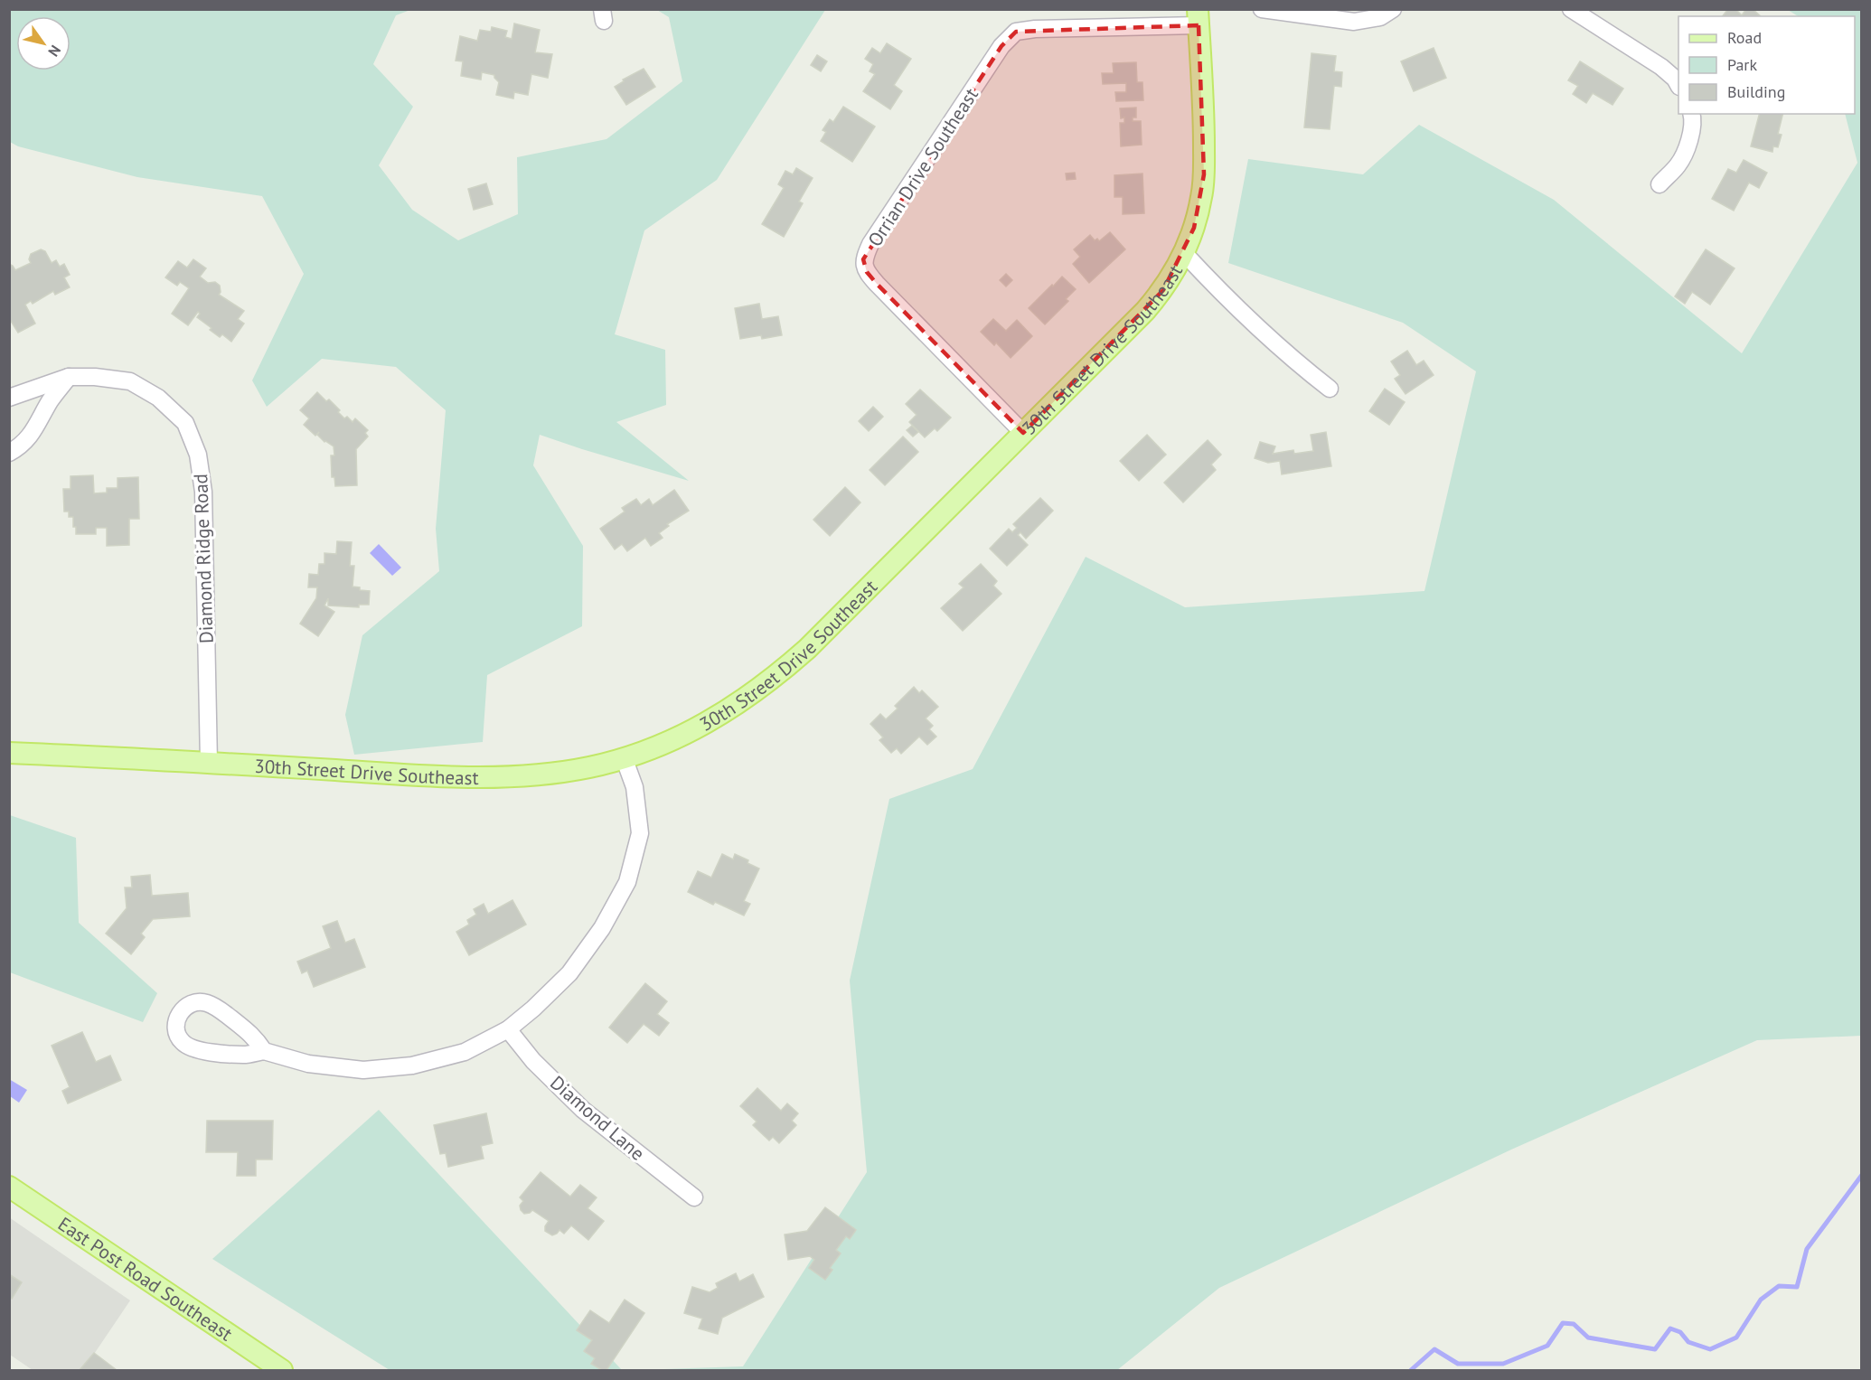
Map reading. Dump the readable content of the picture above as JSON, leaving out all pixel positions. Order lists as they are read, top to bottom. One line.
{"streets":{"main road":["30th Street Drive Southeast","East Post Road Southeast"],"street":["Orrian Drive Southeast","Diamond Ridge Road","Diamond Lane"]},"crossings":[["Orrian Drive Southeast","30th Street Drive Southeast"],["30th Street Drive Southeast","Diamond Ridge Road"]],"legend":["Road","Park","Building"],"north":"bottom right"}
